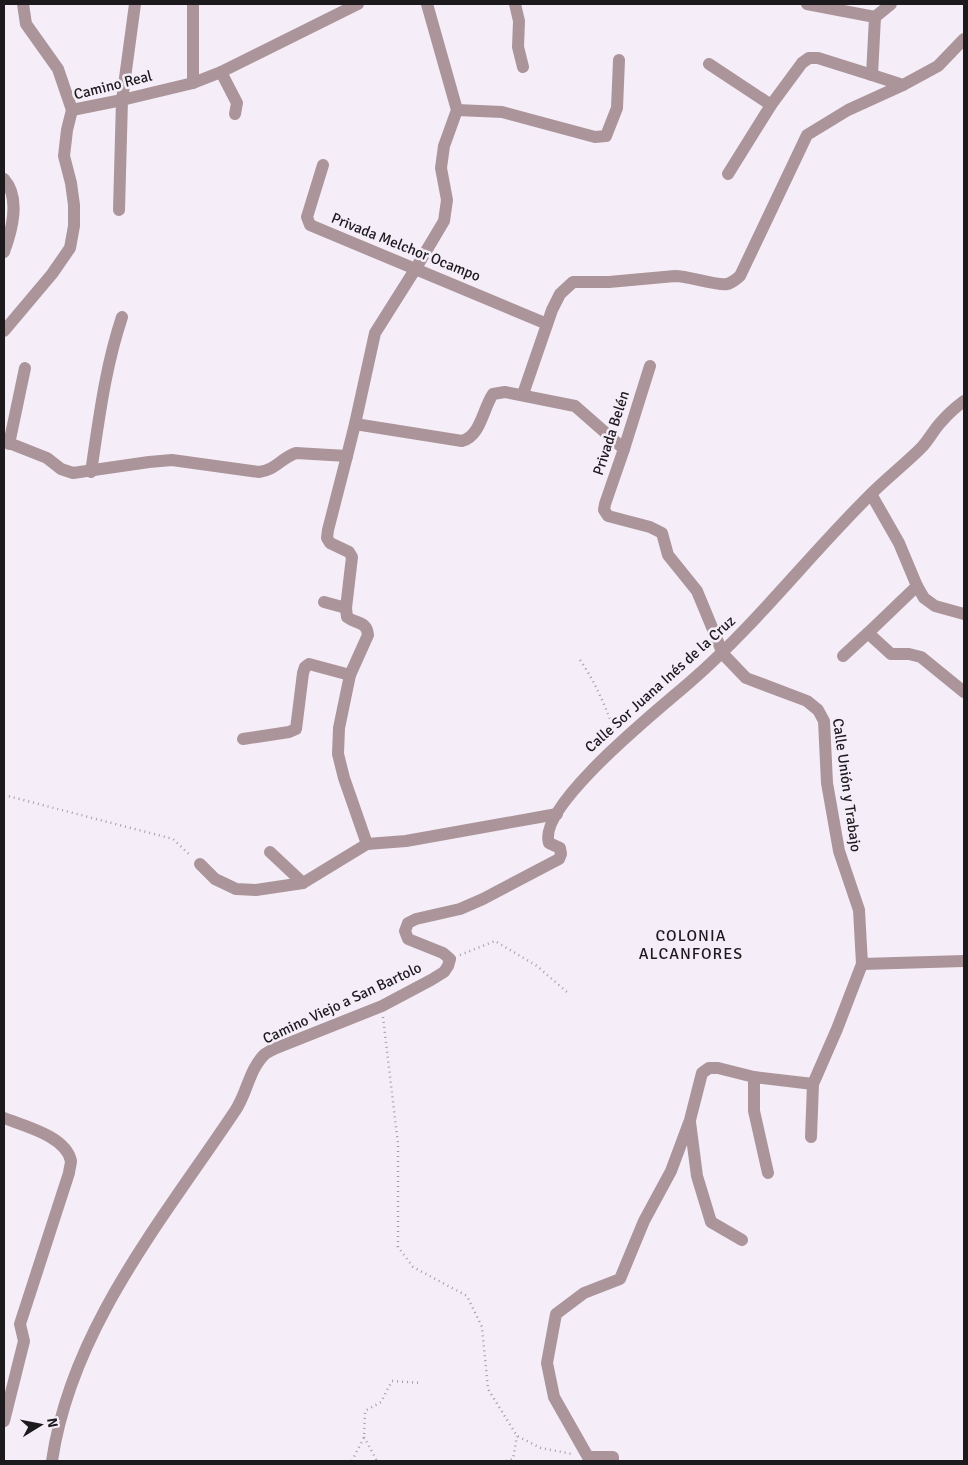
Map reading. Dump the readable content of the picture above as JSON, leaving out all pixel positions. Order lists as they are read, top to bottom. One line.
{"streets":{"street":["Camino Real","Privada Melchor Ocampo","Privada Belén","Calle Sor Juana Inés de la Cruz","Calle Unión y Trabajo","Camino Viejo a San Bartolo"]},"crossings":[["Privada Belén","Calle Sor Juana Inés de la Cruz"],["Privada Belén","Calle Unión y Trabajo"],["Calle Sor Juana Inés de la Cruz","Calle Unión y Trabajo"],["Calle Sor Juana Inés de la Cruz","Camino Viejo a San Bartolo"]],"districts":["COLONIA ALCANFORES"],"north":"right"}
